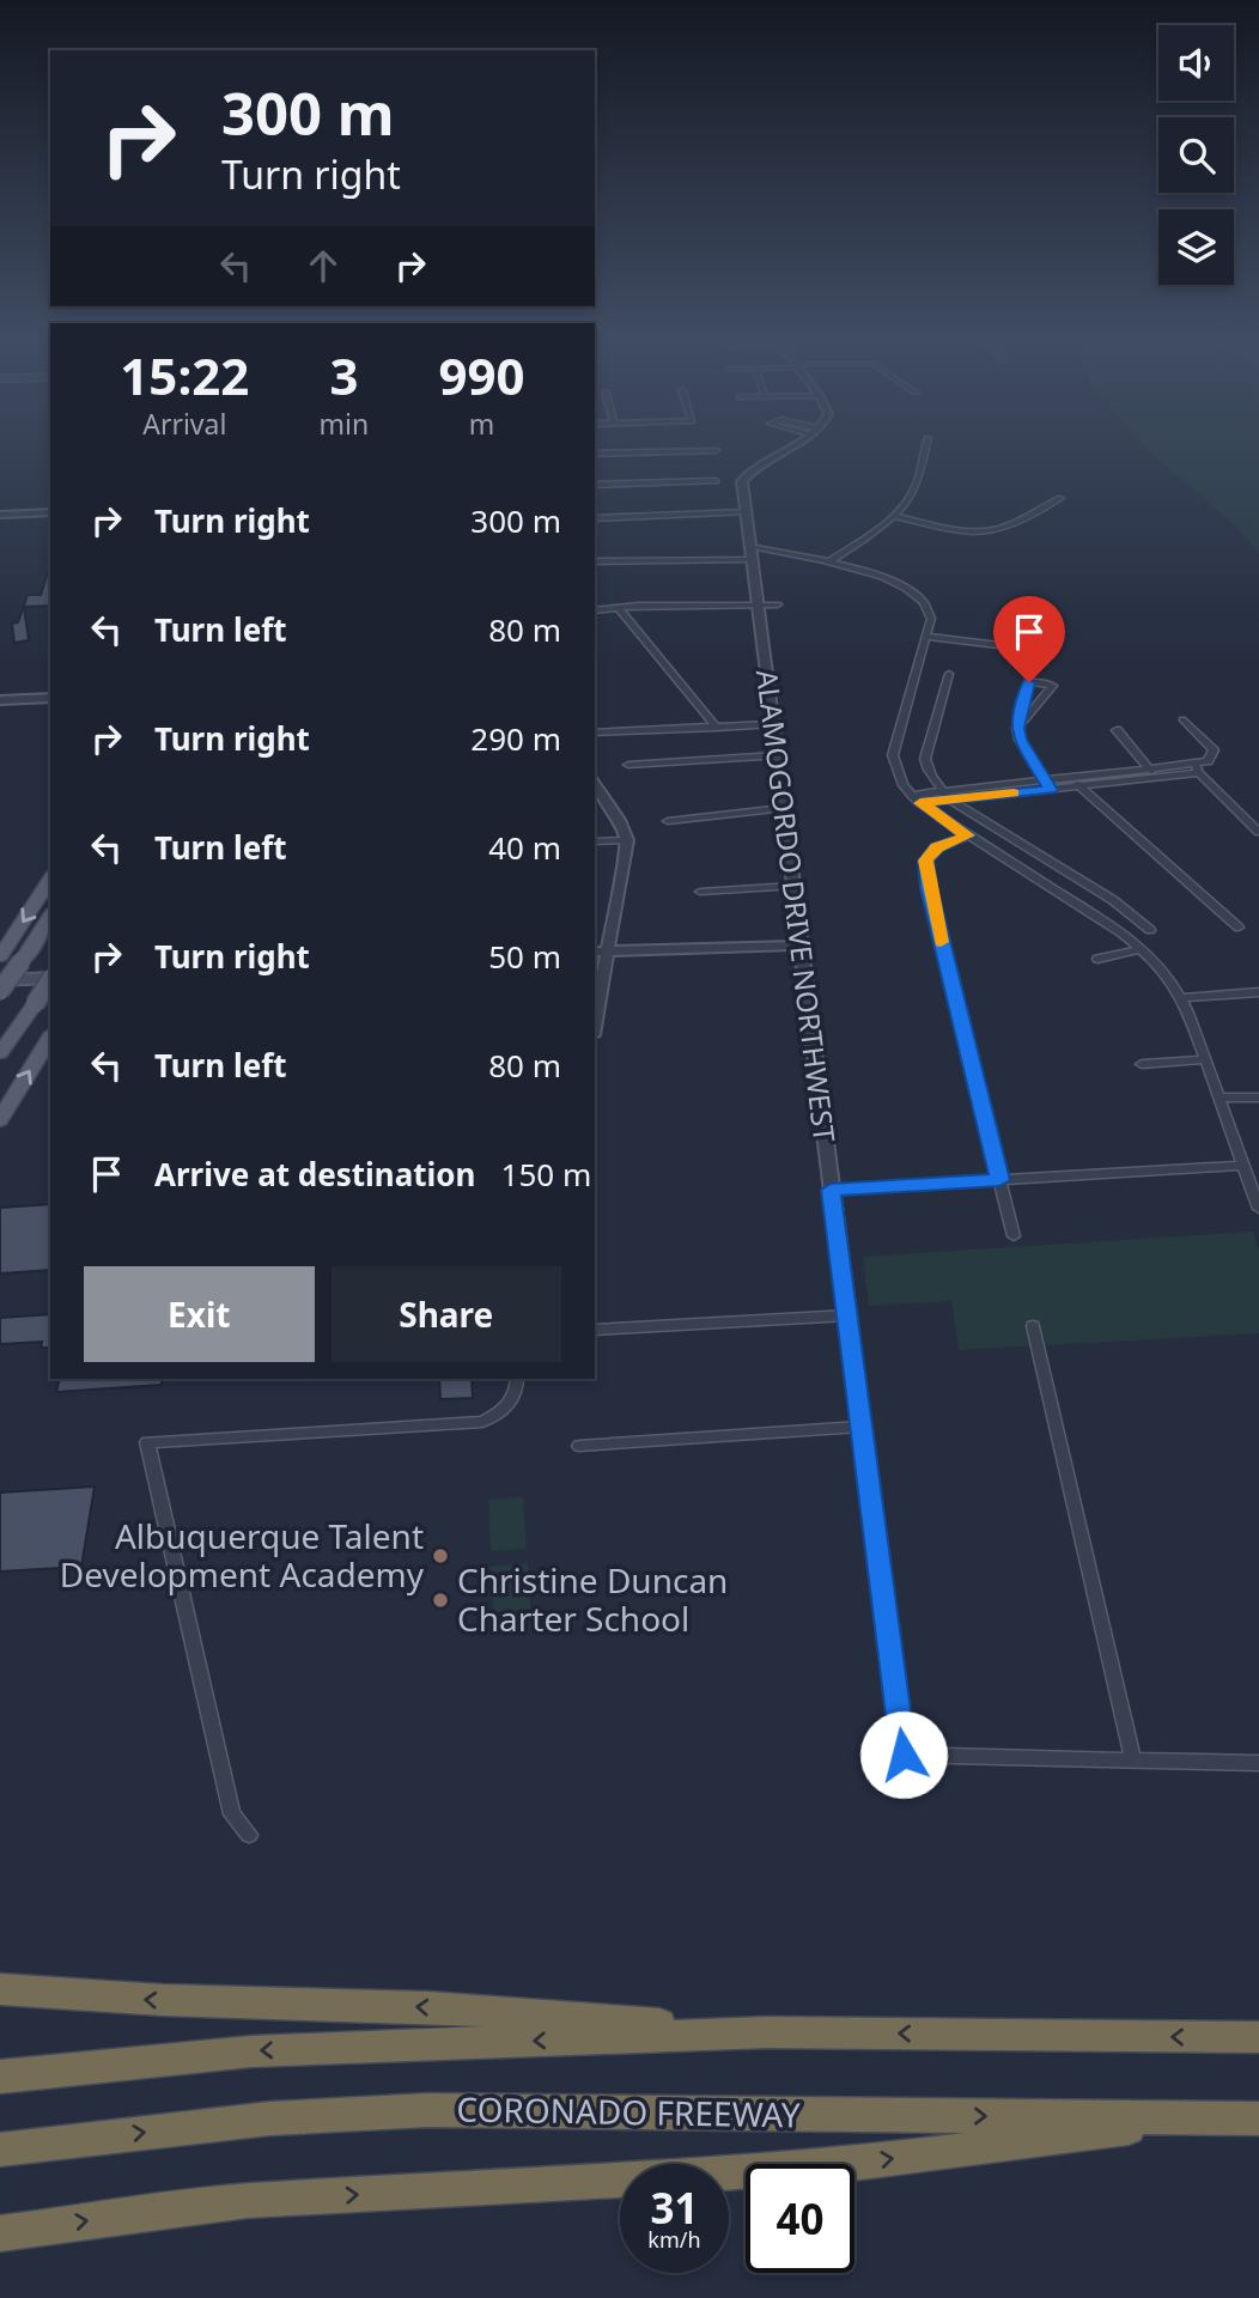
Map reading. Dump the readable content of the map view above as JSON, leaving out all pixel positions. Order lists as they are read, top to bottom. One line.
{"streets":{"highway":["CORONADO FREEWAY"],"street":["ALAMOGORDO DRIVE NORTHWEST"]},"places":["Albuquerque Talent Development Academy","Christine Duncan Charter School"],"page":{"turn":["300 m","Turn right"],"eta":["15:22","Arrival","3","min","990","m"],"list":[{"name":"Turn right","value":"300 m"},{"name":"Turn left","value":"80 m"},{"name":"Turn right","value":"290 m"},{"name":"Turn left","value":"40 m"},{"name":"Turn right","value":"50 m"},{"name":"Turn left","value":"80 m"},{"name":"Arrive at destination","value":"150 m"}],"buttons":["Exit","Share"],"speed":"31 km/h","limit":"40"}}
